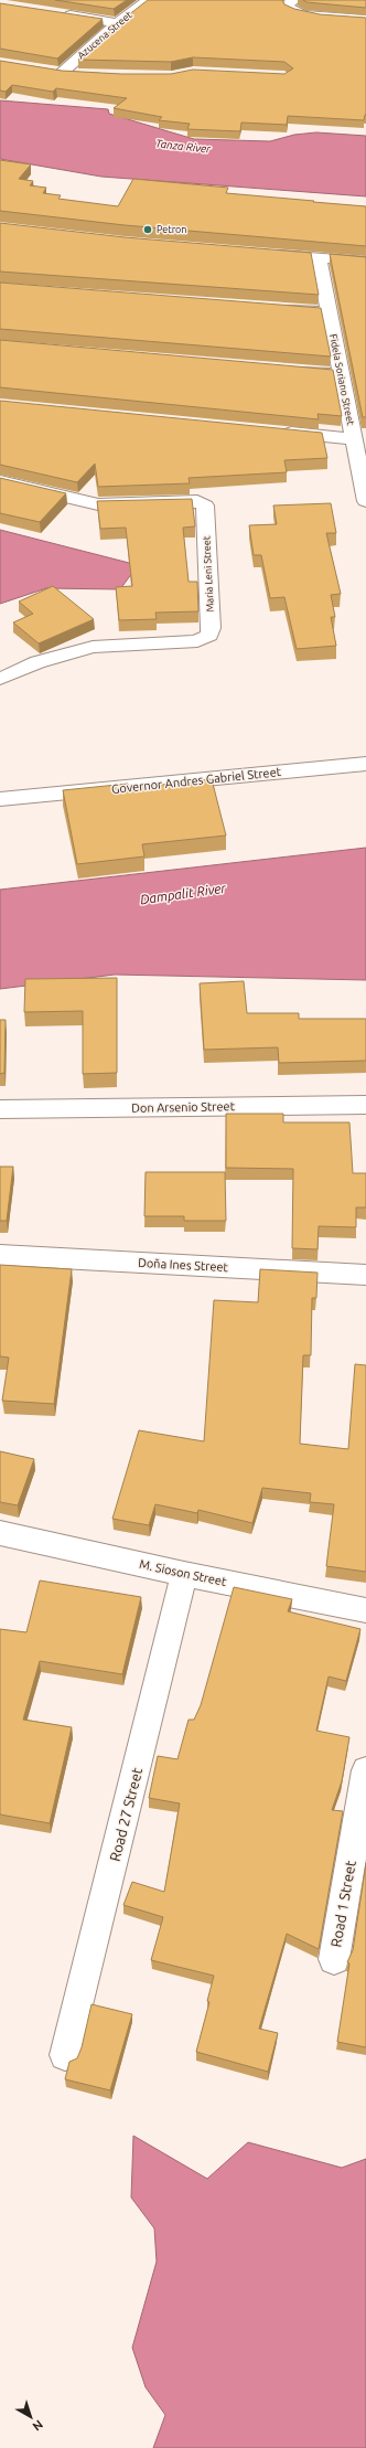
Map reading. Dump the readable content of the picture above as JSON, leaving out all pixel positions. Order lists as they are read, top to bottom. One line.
{"streets":{"street":["Azucena Street","Fidela Soriano Street","Maria Leni Street","Governor Andres Gabriel Street","Don Arsenio Street","Doña Ines Street","M. Sioson Street","Road 27 Street","Road 1 Street"]},"crossings":[["M. Sioson Street","Road 27 Street"]],"water":["Tanza River","Dampalit River"],"places":["Petron"],"north":"bottom right"}
